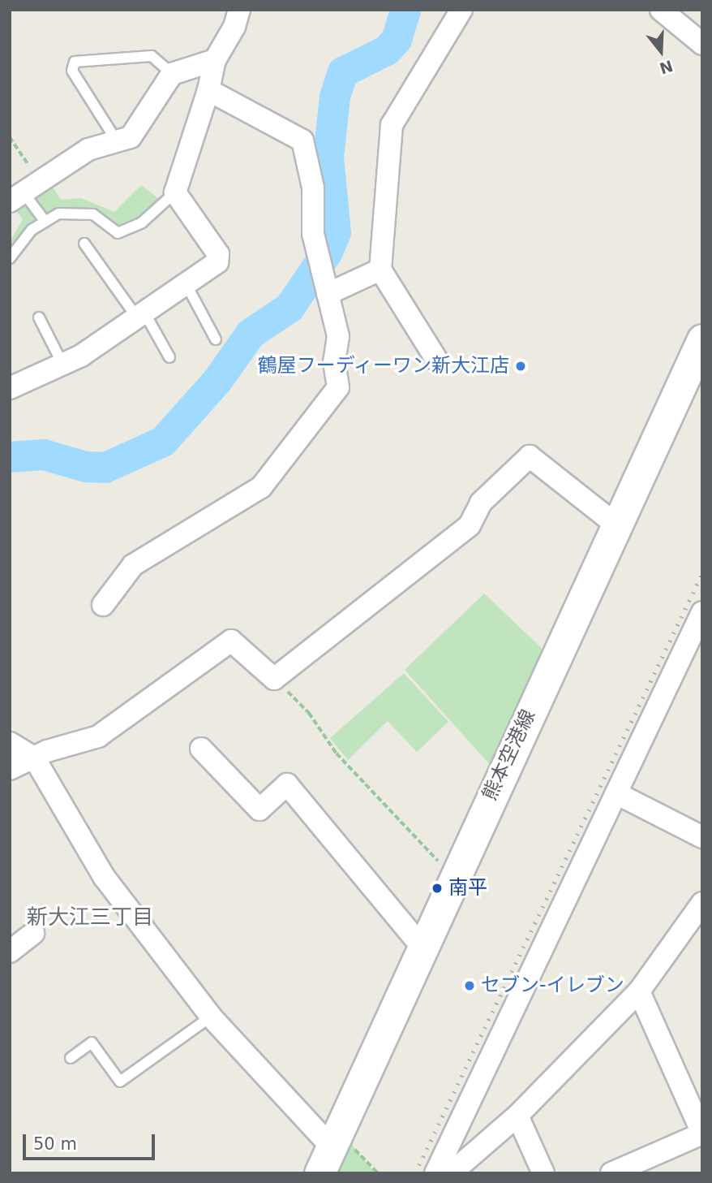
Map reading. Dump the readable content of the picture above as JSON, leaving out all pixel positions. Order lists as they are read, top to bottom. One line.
{"streets":{"main road":["熊本空港線"]},"districts":["新大江三丁目"],"places":["鶴屋フーディーワン新大江店","南平","セブン-イレブン"],"scale_bar":"50 m","north":"bottom"}
